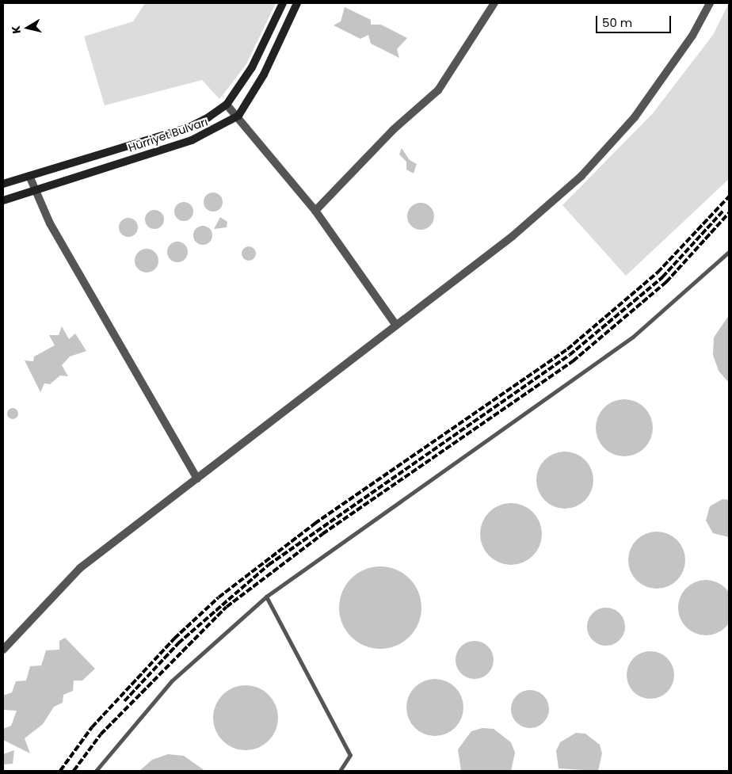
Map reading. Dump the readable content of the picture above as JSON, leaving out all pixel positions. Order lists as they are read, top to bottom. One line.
{"streets":{"main road":["Hürriyet Bulvarı"]},"scale_bar":"50 m","north":"left"}
